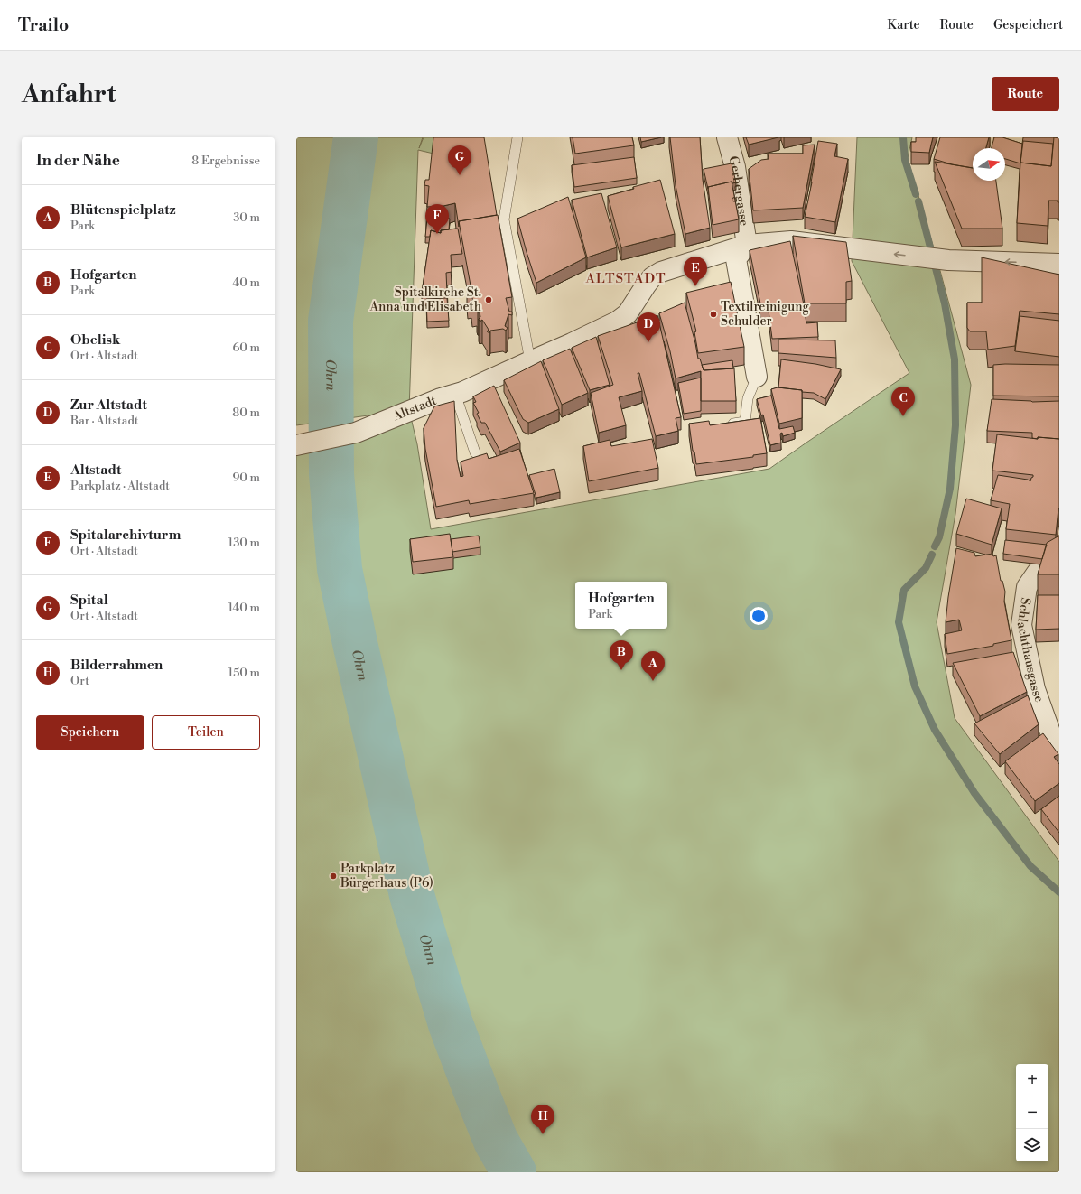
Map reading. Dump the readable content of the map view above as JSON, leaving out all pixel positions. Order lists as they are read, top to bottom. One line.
{"streets":{"street":["Gerbergasse","Altstadt","Schlachthausgasse"]},"crossings":[["Gerbergasse","Altstadt"]],"one_way":["Altstadt"],"districts":["ALTSTADT"],"water":["Ohrn"],"places":["Spitalkirche St. Anna und Elisabeth","Textilreinigung Schulder","Parkplatz Bürgerhaus (P6)"],"north":"right","page":{"header":"Trailo","nav":["Karte","Route","Gespeichert"],"buttons":["Route",["Speichern","Teilen"]],"title":"Anfahrt","heading":["In der Nähe","8 Ergebnisse"],"pins":["G","F","E","D","C","B","A","H"],"list":[{"mark":"A","name":"Blütenspielplatz","note":"Park","value":"30 m"},{"mark":"B","name":"Hofgarten","note":"Park","value":"40 m"},{"mark":"C","name":"Obelisk","note":"Ort · Altstadt","value":"60 m"},{"mark":"D","name":"Zur Altstadt","note":"Bar · Altstadt","value":"80 m"},{"mark":"E","name":"Altstadt","note":"Parkplatz · Altstadt","value":"90 m"},{"mark":"F","name":"Spitalarchivturm","note":"Ort · Altstadt","value":"130 m"},{"mark":"G","name":"Spital","note":"Ort · Altstadt","value":"140 m"},{"mark":"H","name":"Bilderrahmen","note":"Ort","value":"150 m"}],"popup":["Hofgarten","Park"],"map_buttons":["+","−"]}}
